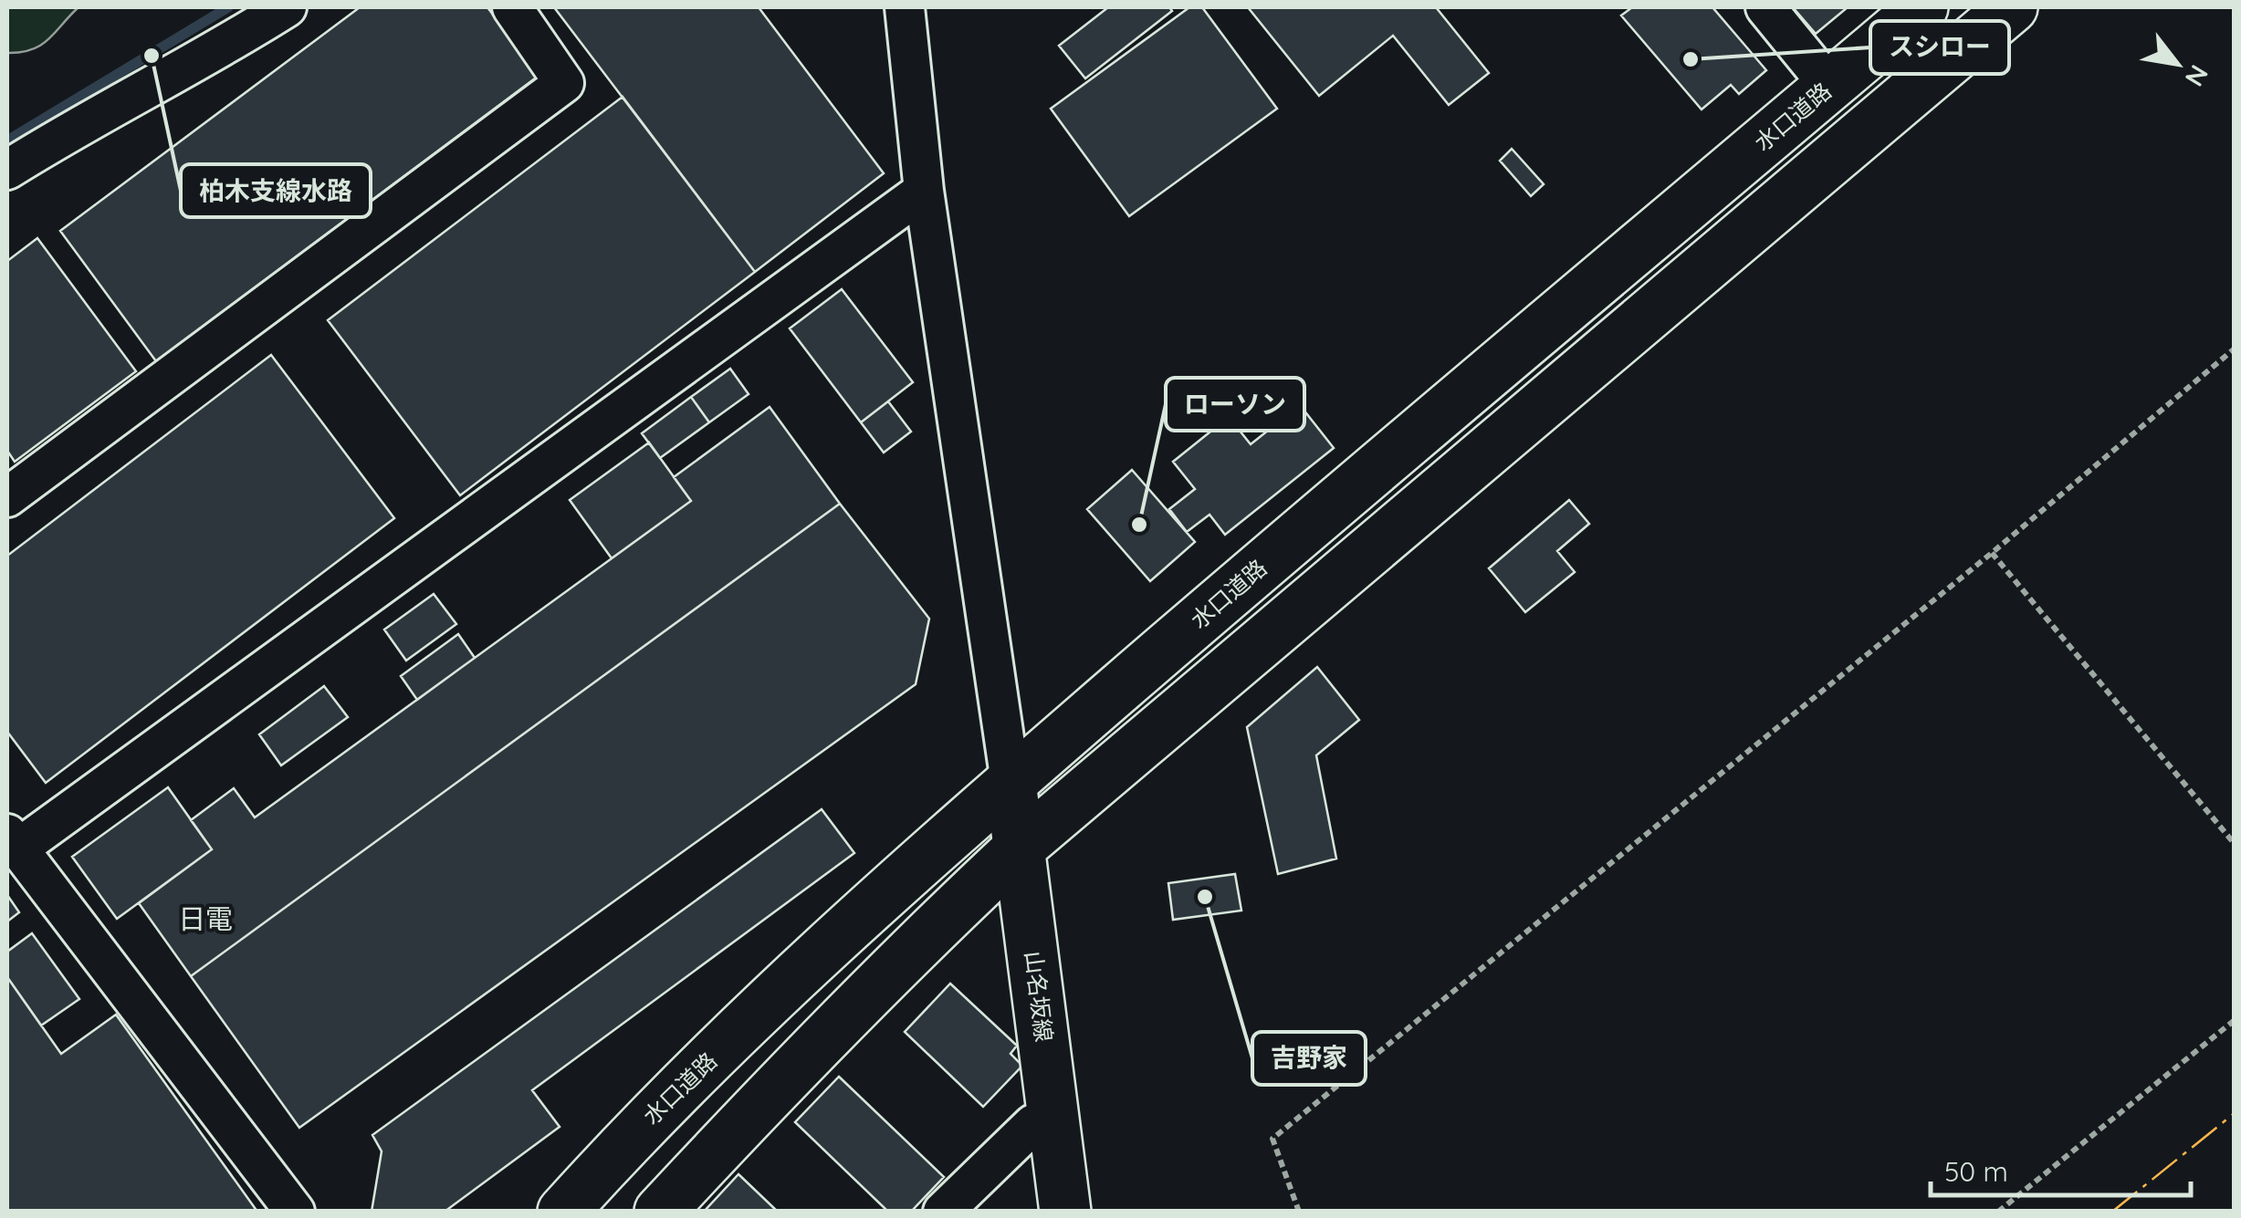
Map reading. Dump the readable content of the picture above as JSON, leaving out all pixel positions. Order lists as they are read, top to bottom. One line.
{"streets":{"main road":["水口道路","山名坂線"]},"crossings":[["水口道路","山名坂線"]],"districts":["日電"],"places":["柏木支線水路","スシロー","ローソン","吉野家"],"scale_bar":"50 m","north":"bottom right"}
